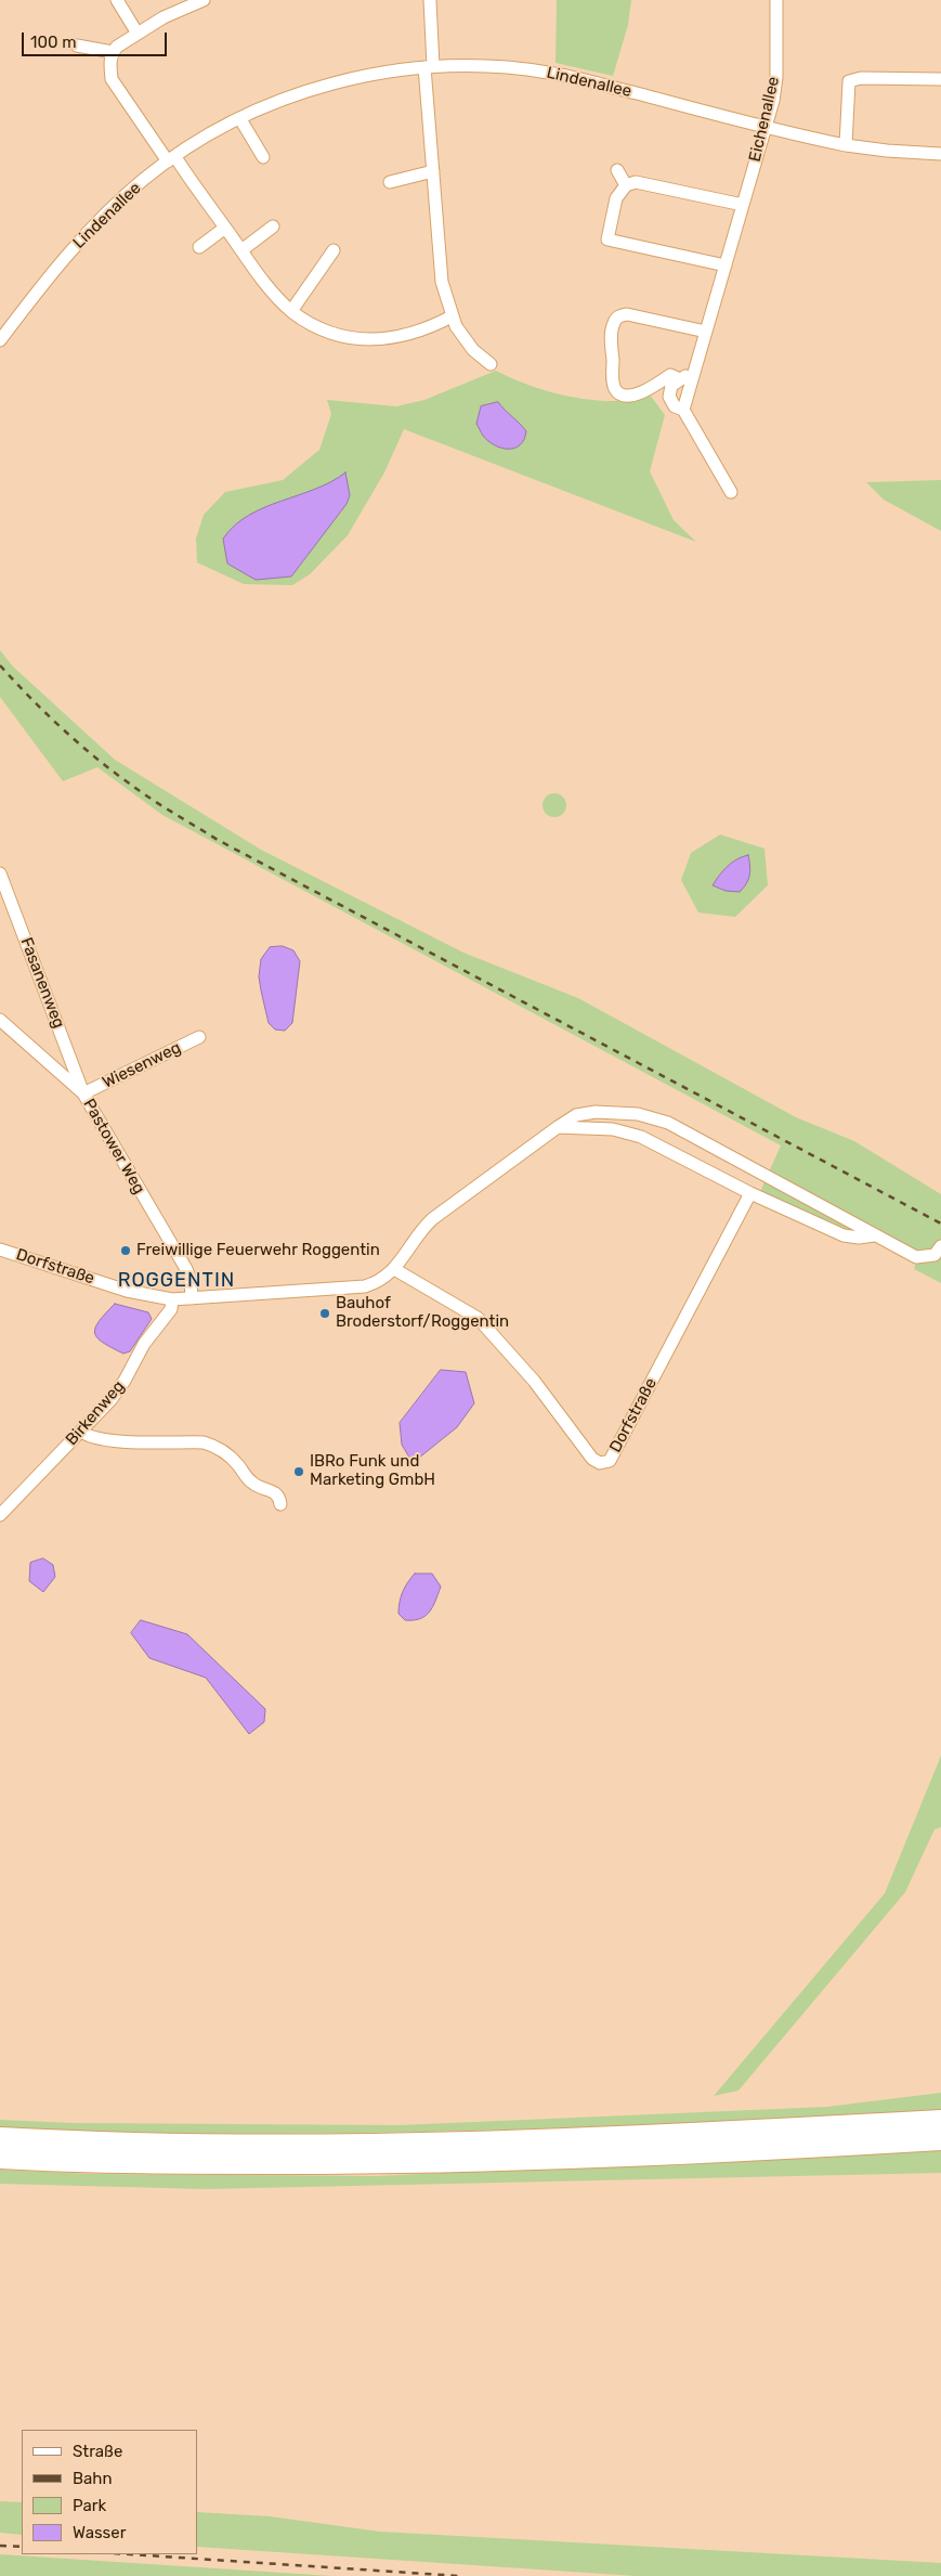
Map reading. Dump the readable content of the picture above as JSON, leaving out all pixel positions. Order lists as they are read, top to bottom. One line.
{"streets":{"street":["Lindenallee","Eichenallee","Fasanenweg","Wiesenweg","Pastower Weg","Dorfstraße","Birkenweg"]},"crossings":[["Lindenallee","Eichenallee"],["Fasanenweg","Wiesenweg"],["Fasanenweg","Pastower Weg"],["Wiesenweg","Pastower Weg"],["Pastower Weg","Dorfstraße"],["Dorfstraße","Birkenweg"]],"districts":["ROGGENTIN"],"places":["Freiwillige Feuerwehr Roggentin","Bauhof Broderstorf/Roggentin","IBRo Funk und Marketing GmbH"],"legend":["Straße","Bahn","Park","Wasser"],"scale_bar":"100 m"}
